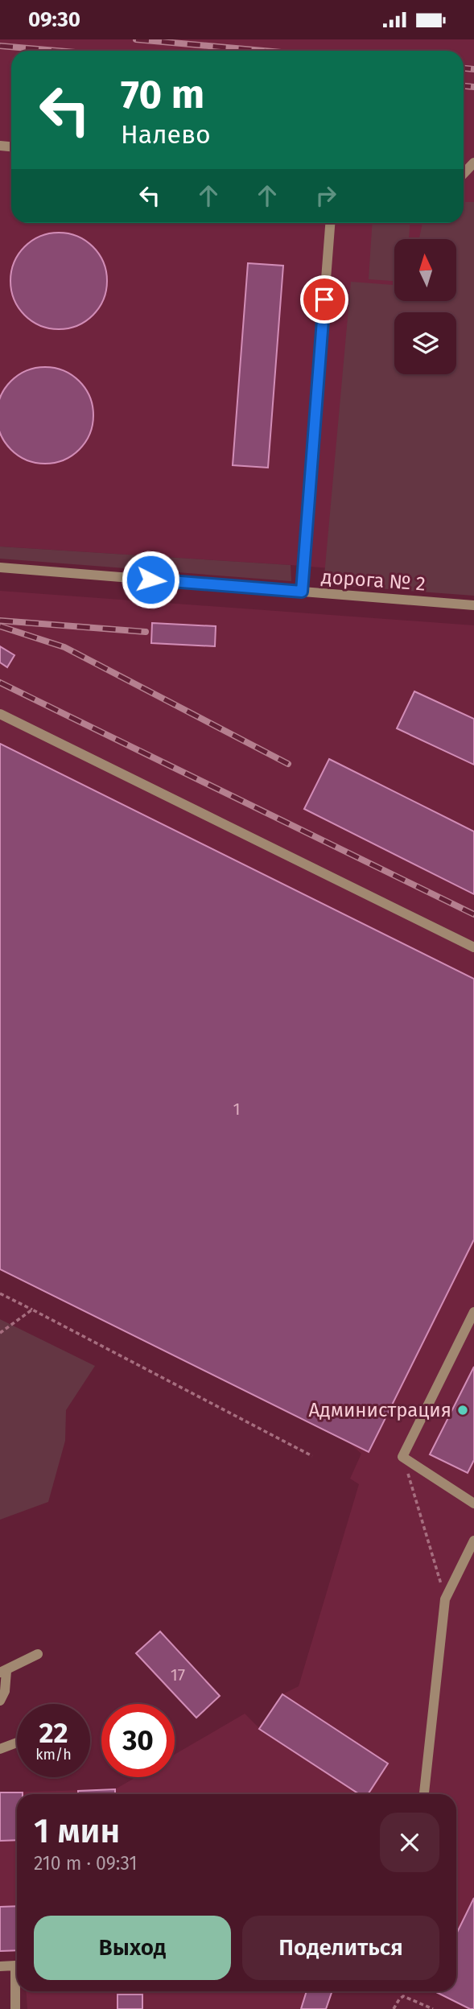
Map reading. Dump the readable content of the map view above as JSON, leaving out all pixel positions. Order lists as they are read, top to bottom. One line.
{"streets":{"street":["дорога № 2"]},"places":["Администрация"],"house_numbers":["1","17"],"north":"top","page":{"status":"09:30","turn":["70 m","Налево"],"speed":"22 km/h","limit":"30","heading":["1 мин","210 m · 09:31"],"buttons":["Выход","Поделиться"]}}
